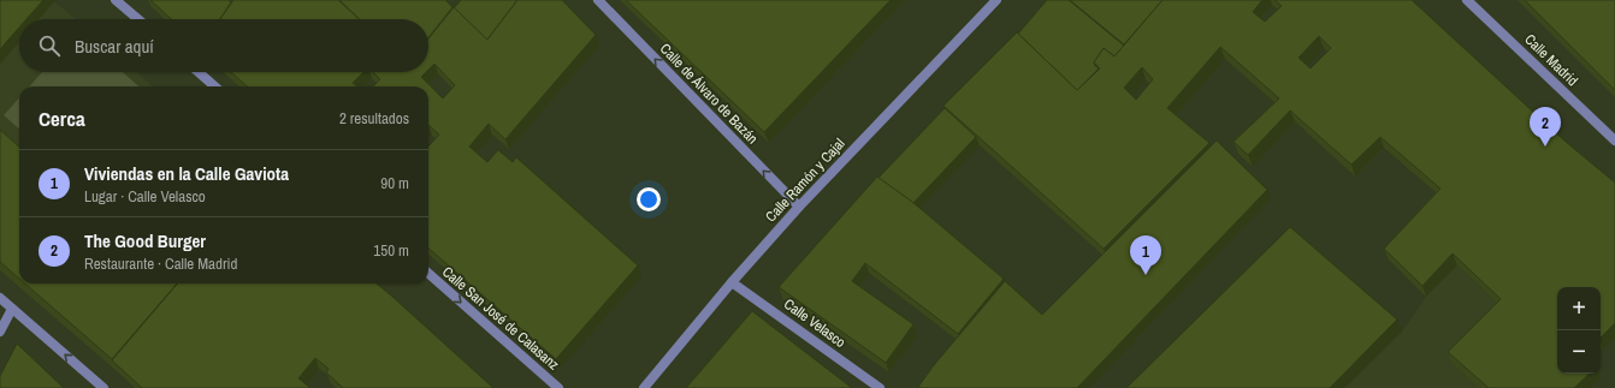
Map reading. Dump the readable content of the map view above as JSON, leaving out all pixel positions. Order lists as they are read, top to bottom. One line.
{"streets":{"street":["Calle Madrid","Calle de Álvaro de Bazán","Calle Ramón y Cajal","Calle San José de Calasanz","Calle Velasco"]},"crossings":[["Calle de Álvaro de Bazán","Calle Ramón y Cajal"],["Calle Ramón y Cajal","Calle Velasco"]],"one_way":["Calle de Álvaro de Bazán","Calle San José de Calasanz"],"page":{"search":"Buscar aquí","heading":["Cerca","2 resultados"],"pins":["2","1"],"list":[{"mark":"1","name":"Viviendas en la Calle Gaviota","note":"Lugar · Calle Velasco","value":"90 m"},{"mark":"2","name":"The Good Burger","note":"Restaurante · Calle Madrid","value":"150 m"}],"map_buttons":["+","−"]}}
